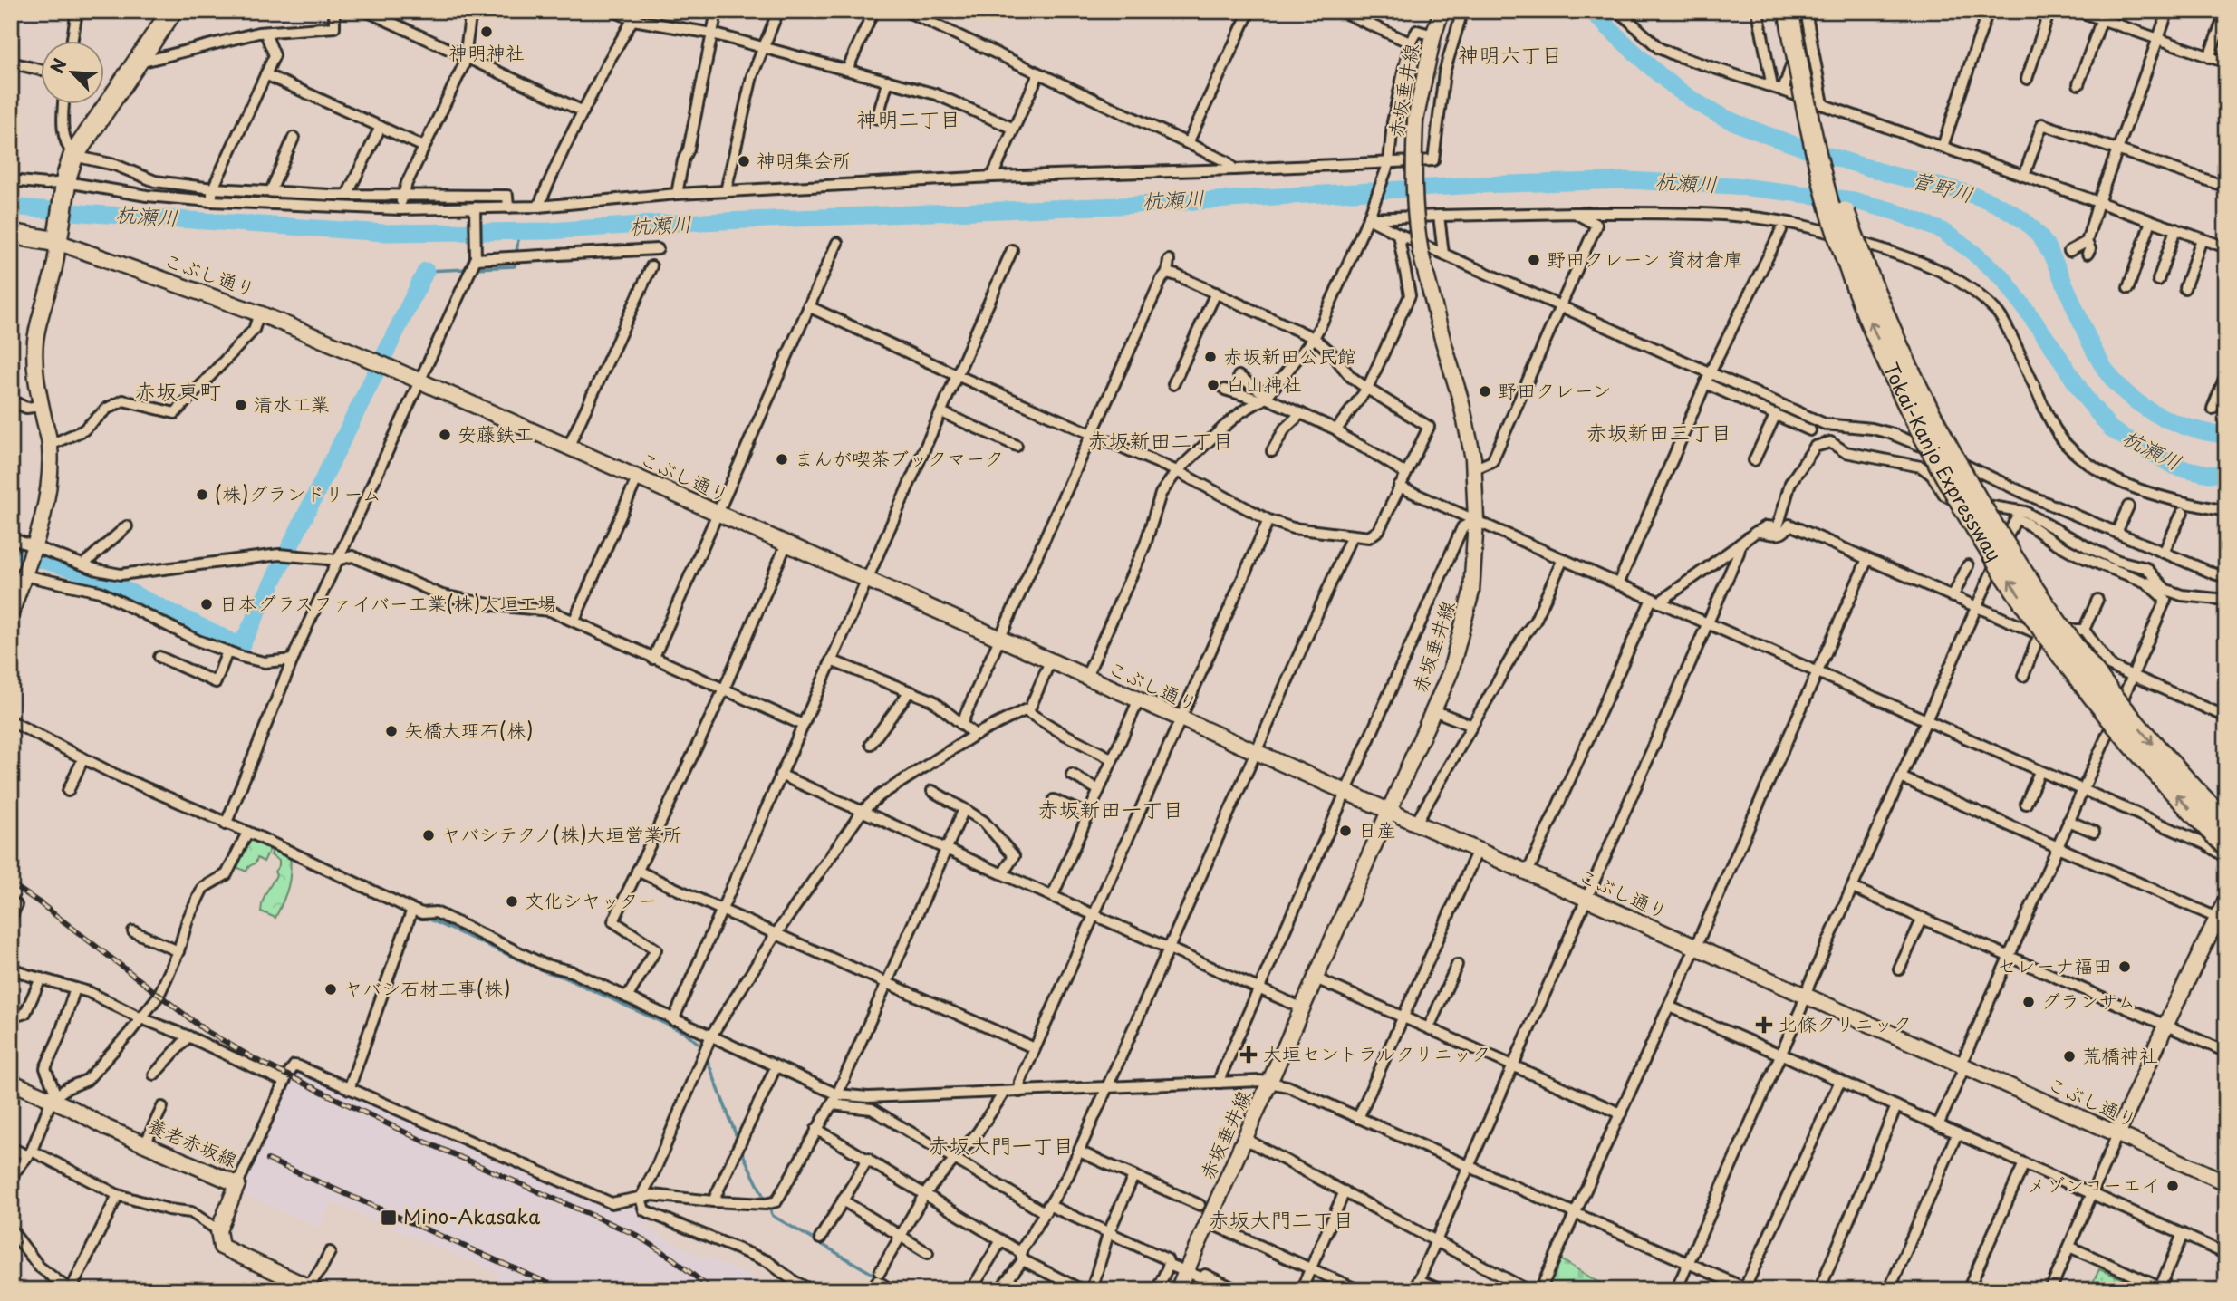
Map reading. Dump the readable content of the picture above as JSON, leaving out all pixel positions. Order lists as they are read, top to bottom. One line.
{"streets":{"highway":["Tokai-Kanjo Expressway"],"street":["赤坂垂井線","こぶし通り","養老赤坂線"]},"crossings":[["赤坂垂井線","こぶし通り"]],"districts":["神明六丁目","神明二丁目","赤坂東町","赤坂新田三丁目","赤坂新田二丁目","赤坂新田一丁目","赤坂大門一丁目","赤坂大門二丁目"],"water":["杭瀬川","菅野川"],"places":{"other":["神明神社","神明集会所","野田クレーン 資材倉庫","赤坂新田公民館","白山神社","野田クレーン","清水工業","安藤鉄工","まんが喫茶ブックマーク","(株)グランドリーム","日本グラスファイバー工業(株)大垣工場","矢橋大理石(株)","日産","ヤバシテクノ(株)大垣営業所","文化シヤッター","セレーナ福田","ヤバシ石材工事(株)","グランサム","荒橋神社","メゾンコーエイ"],"health":["北條クリニック","大垣セントラルクリニック"],"transit":["Mino-Akasaka"]},"north":"top left"}
